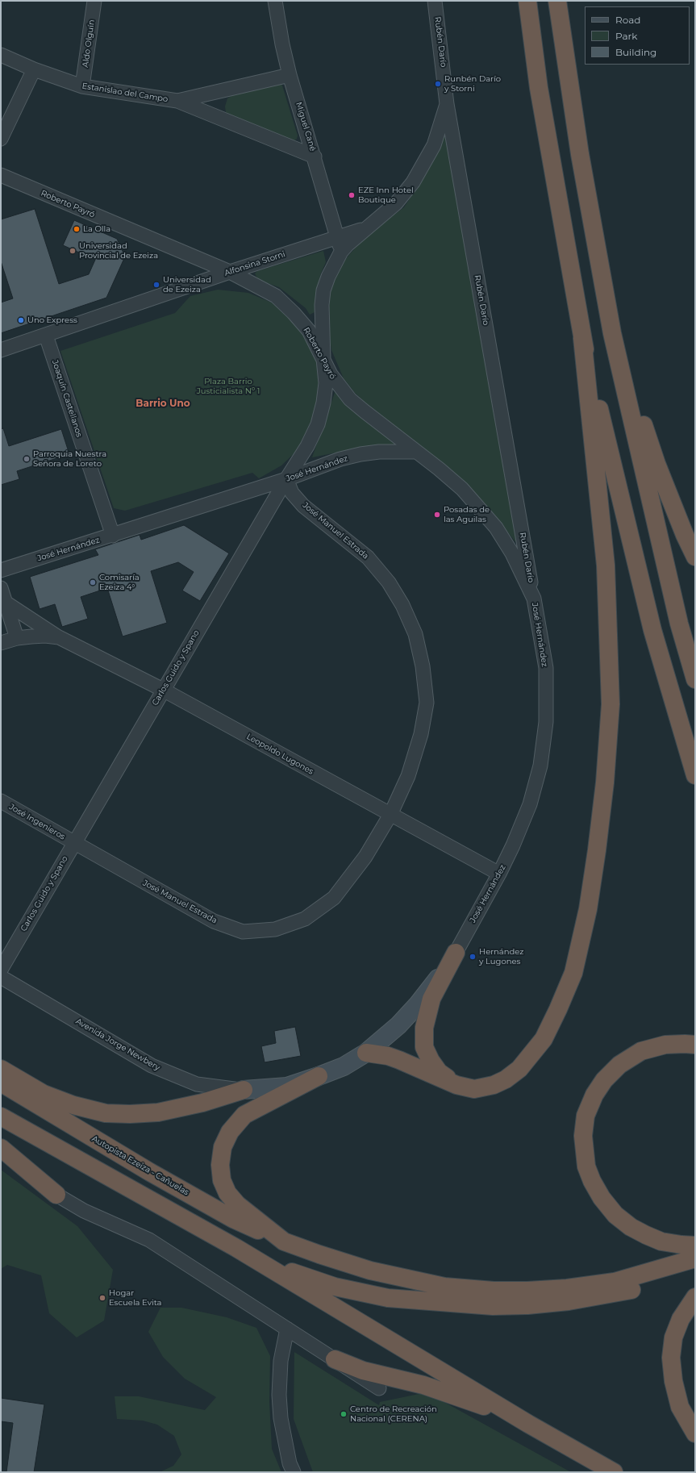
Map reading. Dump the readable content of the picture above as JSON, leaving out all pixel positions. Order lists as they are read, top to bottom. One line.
{"streets":{"highway":["Autopista Ezeiza - Cañuelas"],"street":["Rubén Darío","Aldo Olguín","Estanislao del Campo","Miguel Cané","Roberto Payró","Alfonsina Storni","Joaquín Castellanos","José Hernández","José Manuel Estrada","Carlos Guido y Spano","Leopoldo Lugones","José Ingenieros","Avenida Jorge Newbery"]},"crossings":[["Rubén Darío","Alfonsina Storni"],["Rubén Darío","José Hernández"],["Aldo Olguín","Estanislao del Campo"],["Estanislao del Campo","Miguel Cané"],["Miguel Cané","Alfonsina Storni"],["Miguel Cané","Carlos Guido y Spano"],["Roberto Payró","Alfonsina Storni"],["Roberto Payró","José Hernández"],["Roberto Payró","Carlos Guido y Spano"],["Alfonsina Storni","Joaquín Castellanos"],["Alfonsina Storni","Carlos Guido y Spano"],["Joaquín Castellanos","José Hernández"],["José Hernández","José Manuel Estrada"],["José Hernández","Carlos Guido y Spano"],["José Hernández","Leopoldo Lugones"],["José Hernández","Avenida Jorge Newbery"],["José Manuel Estrada","Carlos Guido y Spano"],["José Manuel Estrada","Leopoldo Lugones"],["José Manuel Estrada","José Ingenieros"],["Carlos Guido y Spano","Leopoldo Lugones"],["Carlos Guido y Spano","José Ingenieros"]],"districts":["Barrio Uno"],"parks":["Plaza Barrio Justicialista Nº 1"],"places":["Runbén Darío y Storni","EZE Inn Hotel Boutique","La Olla","Universidad Provincial de Ezeiza","Universidad de Ezeiza","Uno Express","Parroquia Nuestra Señora de Loreto","Posadas de las Aguilas","Comisaría Ezeiza 4°","Hernández y Lugones","Hogar Escuela Evita","Centro de Recreación Nacional (CERENA)"],"legend":["Road","Park","Building"]}
